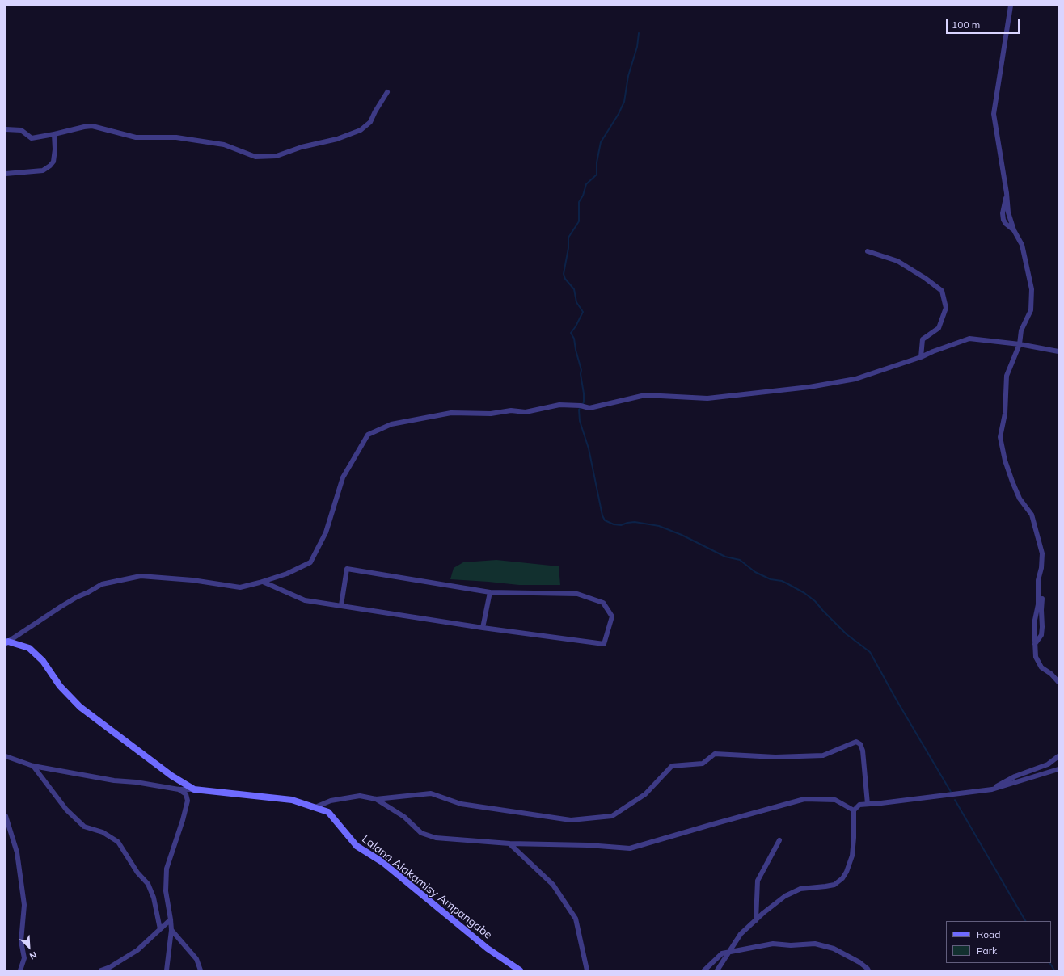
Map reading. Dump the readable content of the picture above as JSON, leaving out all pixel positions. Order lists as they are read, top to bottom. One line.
{"streets":{"street":["Lalana Alakamisy Ampangabe"]},"legend":["Road","Park"],"scale_bar":"100 m","north":"bottom right"}
